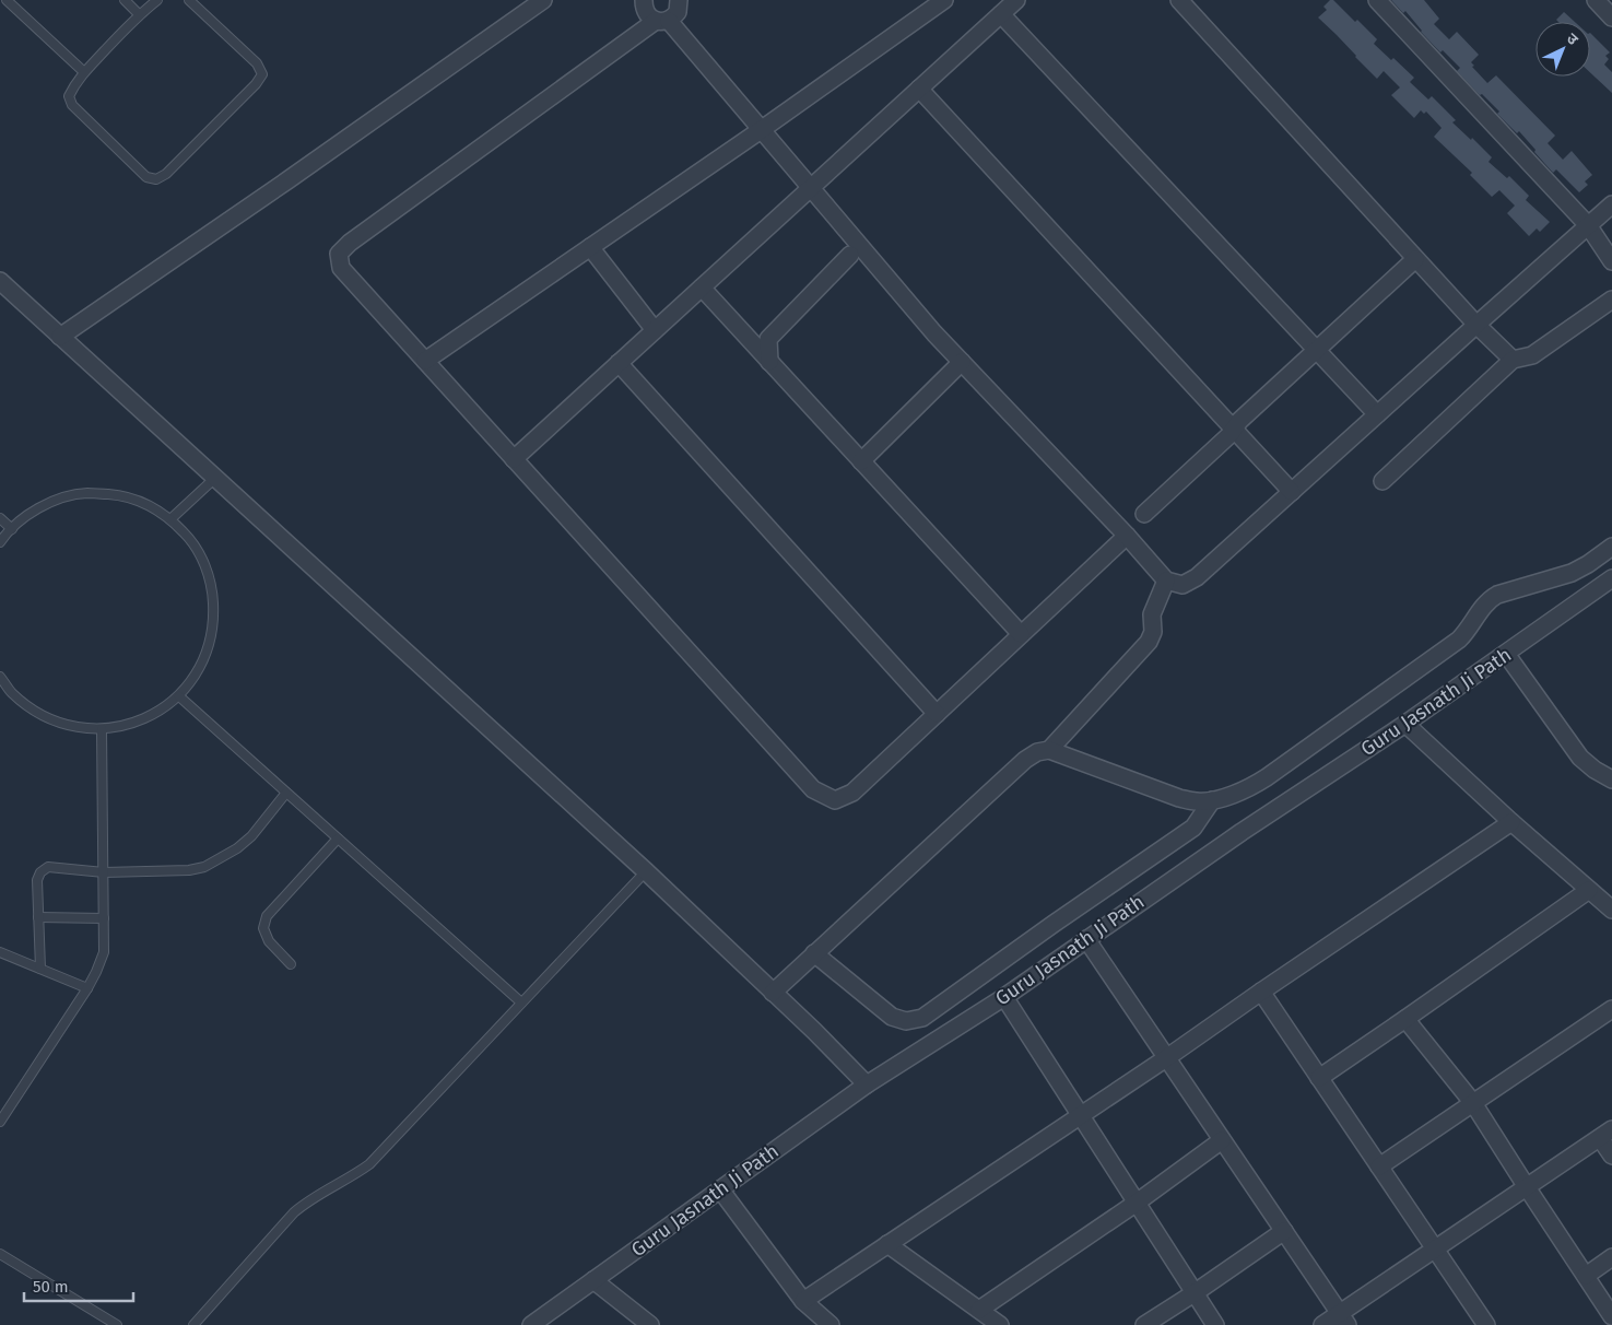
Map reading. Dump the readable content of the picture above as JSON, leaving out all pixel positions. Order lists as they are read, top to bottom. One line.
{"streets":{"street":["Guru Jasnath Ji Path"]},"scale_bar":"50 m","north":"top right"}
